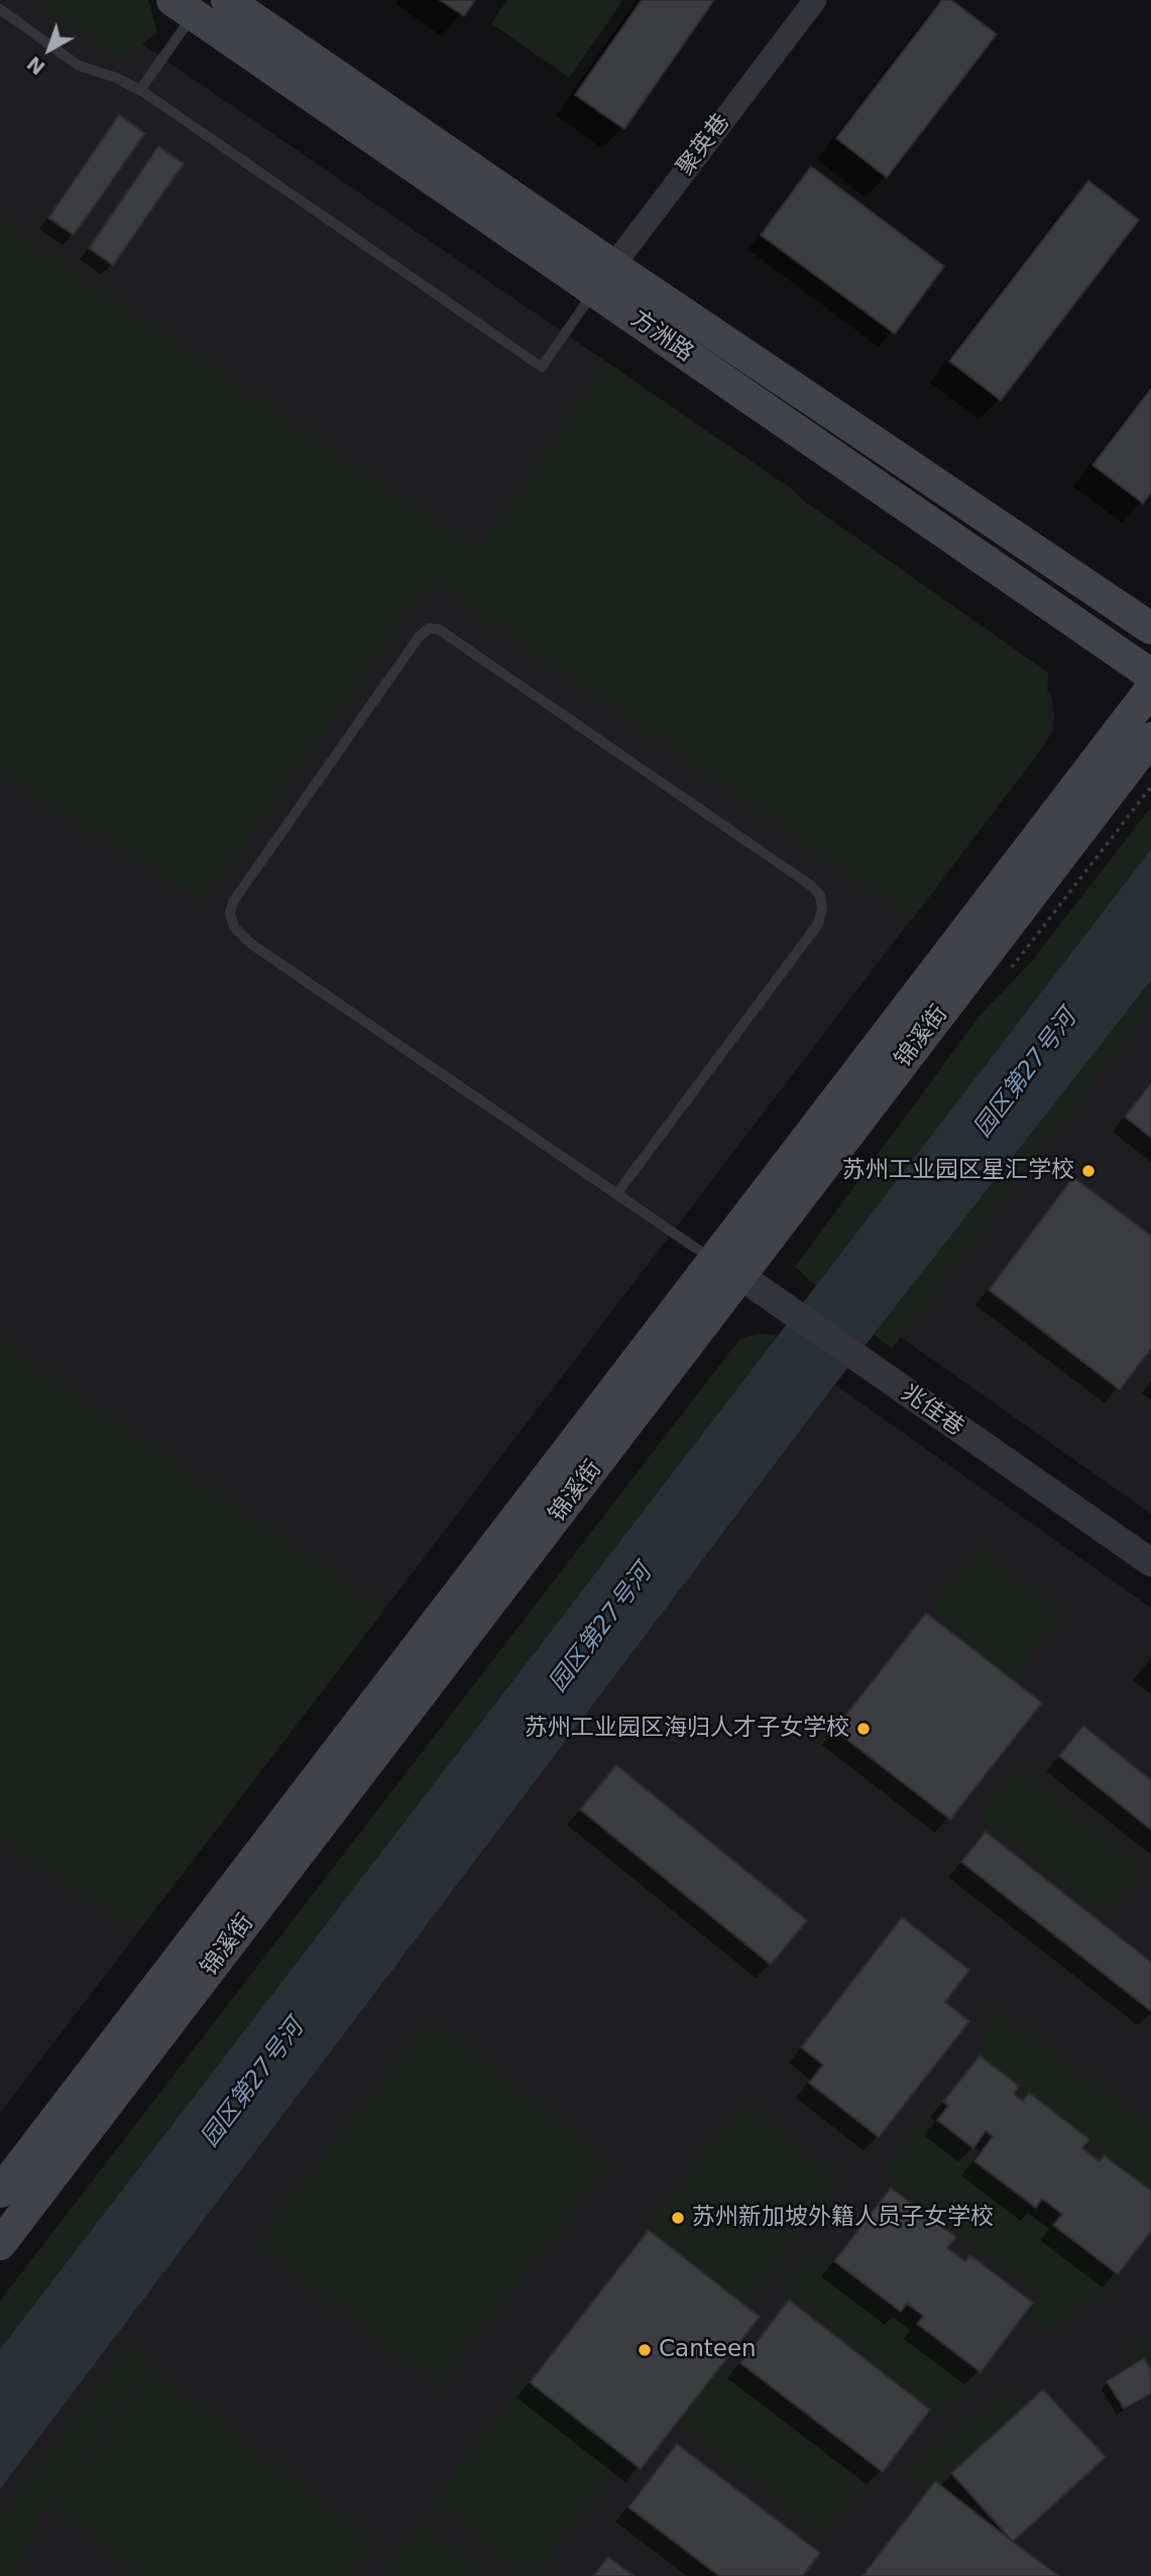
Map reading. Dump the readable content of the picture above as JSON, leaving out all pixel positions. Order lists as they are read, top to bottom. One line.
{"streets":{"main road":["方洲路","锦溪街"],"street":["聚英巷","兆佳巷"]},"crossings":[["聚英巷","方洲路"],["锦溪街","兆佳巷"]],"water":["园区第27号河"],"places":["苏州工业园区星汇学校","苏州工业园区海归人才子女学校","苏州新加坡外籍人员子女学校","Canteen"],"north":"bottom left"}
